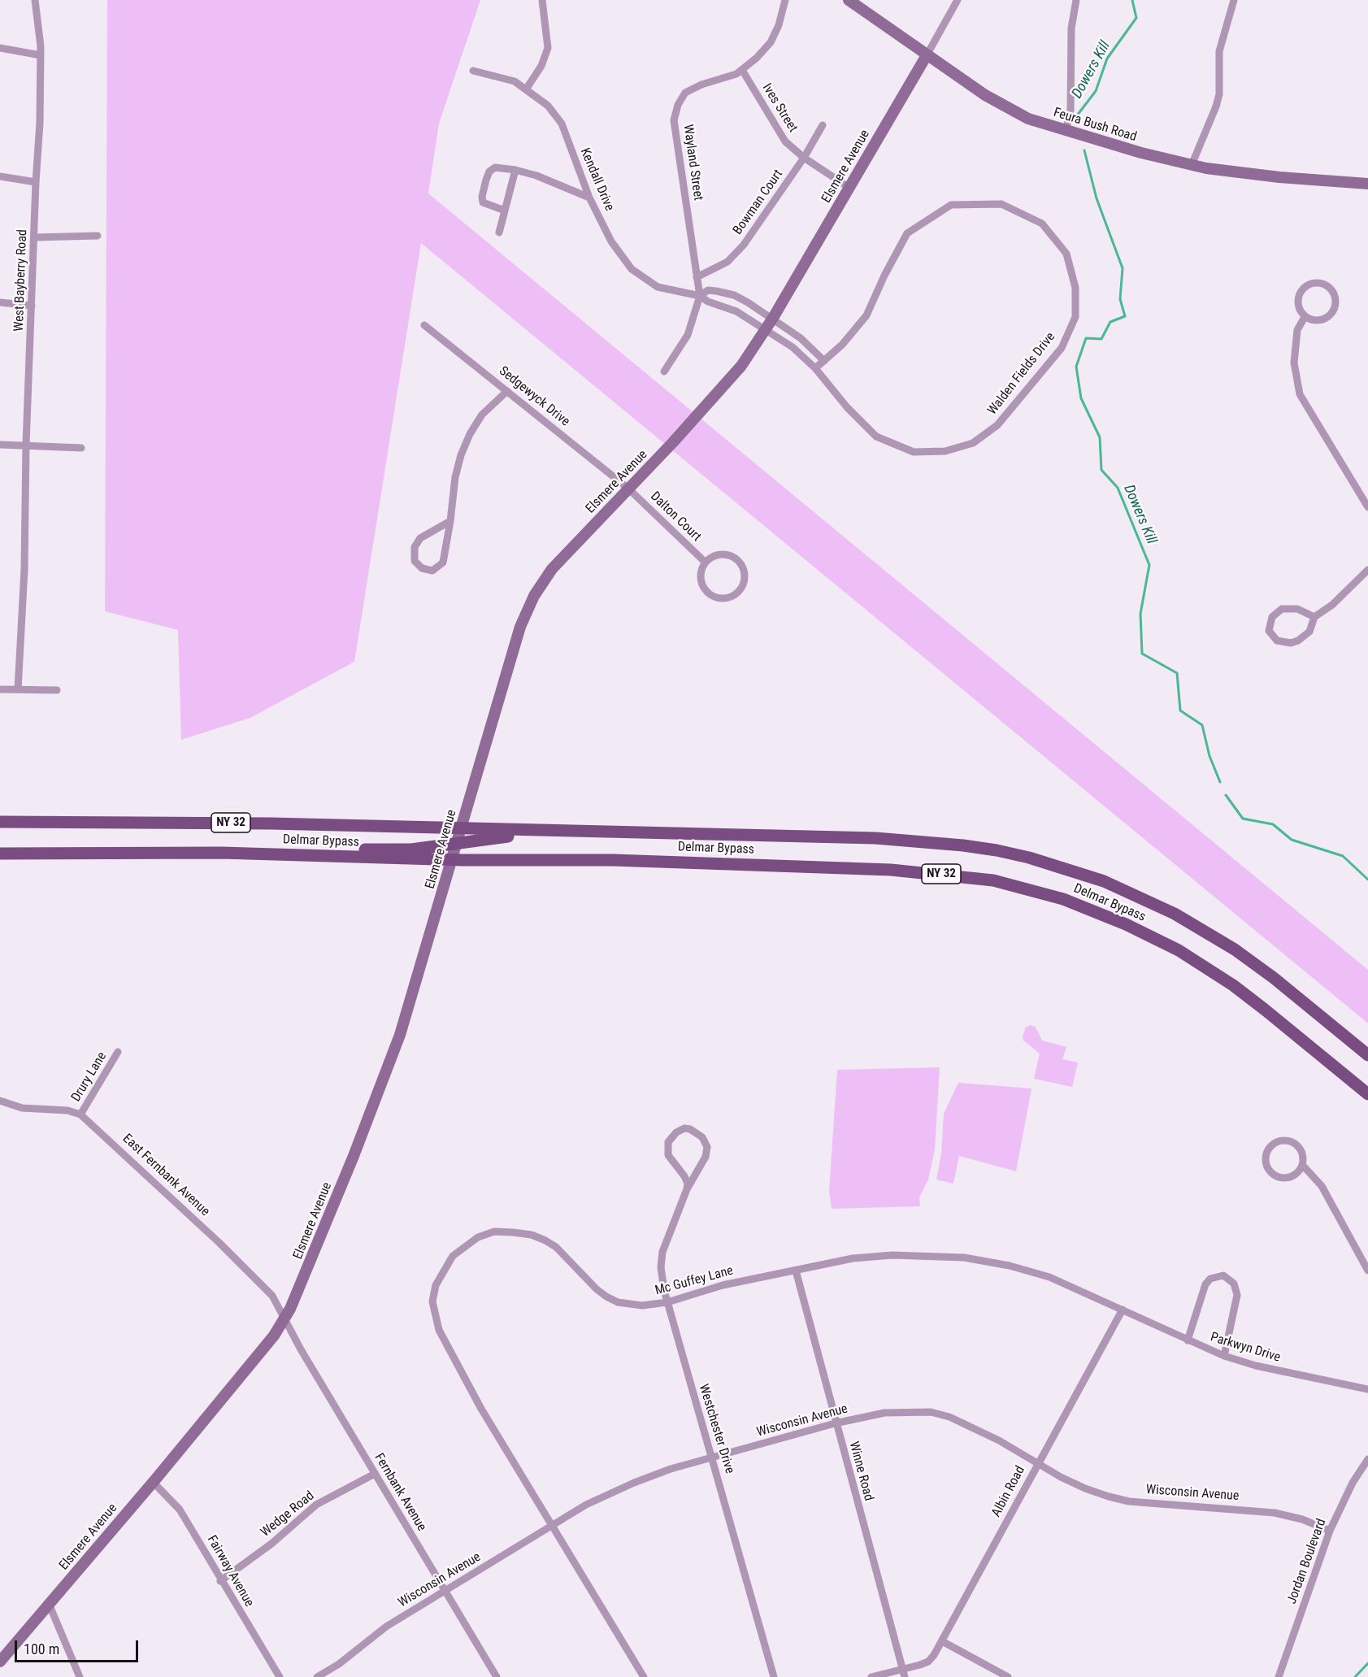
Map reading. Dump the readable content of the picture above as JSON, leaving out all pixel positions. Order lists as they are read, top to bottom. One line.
{"streets":{"main road":["Feura Bush Road","Elsmere Avenue","NY 32","Delmar Bypass"],"street":["Ives Street","Wayland Street","Kendall Drive","Bowman Court","West Bayberry Road","Walden Fields Drive","Sedgewyck Drive","Dalton Court","Drury Lane","East Fernbank Avenue","Mc Guffey Lane","Parkwyn Drive","Wisconsin Avenue","Westchester Drive","Winne Road","Albin Road","Fernbank Avenue","Wedge Road","Jordan Boulevard","Fairway Avenue"]},"crossings":[["Ives Street","Wayland Street"],["Ives Street","Elsmere Avenue"],["Ives Street","Bowman Court"],["Feura Bush Road","Elsmere Avenue"],["Wayland Street","Kendall Drive"],["Wayland Street","Bowman Court"],["Elsmere Avenue","Kendall Drive"],["Elsmere Avenue","Walden Fields Drive"],["Elsmere Avenue","Sedgewyck Drive"],["Elsmere Avenue","Dalton Court"],["Elsmere Avenue","Delmar Bypass"],["Elsmere Avenue","East Fernbank Avenue"],["Elsmere Avenue","Fernbank Avenue"],["Elsmere Avenue","Fairway Avenue"],["Kendall Drive","Walden Fields Drive"],["Sedgewyck Drive","Dalton Court"],["Drury Lane","East Fernbank Avenue"],["East Fernbank Avenue","Fernbank Avenue"],["Mc Guffey Lane","Parkwyn Drive"],["Mc Guffey Lane","Wisconsin Avenue"],["Mc Guffey Lane","Westchester Drive"],["Mc Guffey Lane","Winne Road"],["Mc Guffey Lane","Albin Road"],["Parkwyn Drive","Albin Road"],["Wisconsin Avenue","Westchester Drive"],["Wisconsin Avenue","Winne Road"],["Wisconsin Avenue","Albin Road"],["Wisconsin Avenue","Fernbank Avenue"],["Wisconsin Avenue","Jordan Boulevard"],["Winne Road","Albin Road"],["Fernbank Avenue","Wedge Road"],["Wedge Road","Fairway Avenue"]],"water":["Dowers Kill"],"scale_bar":"100 m"}
